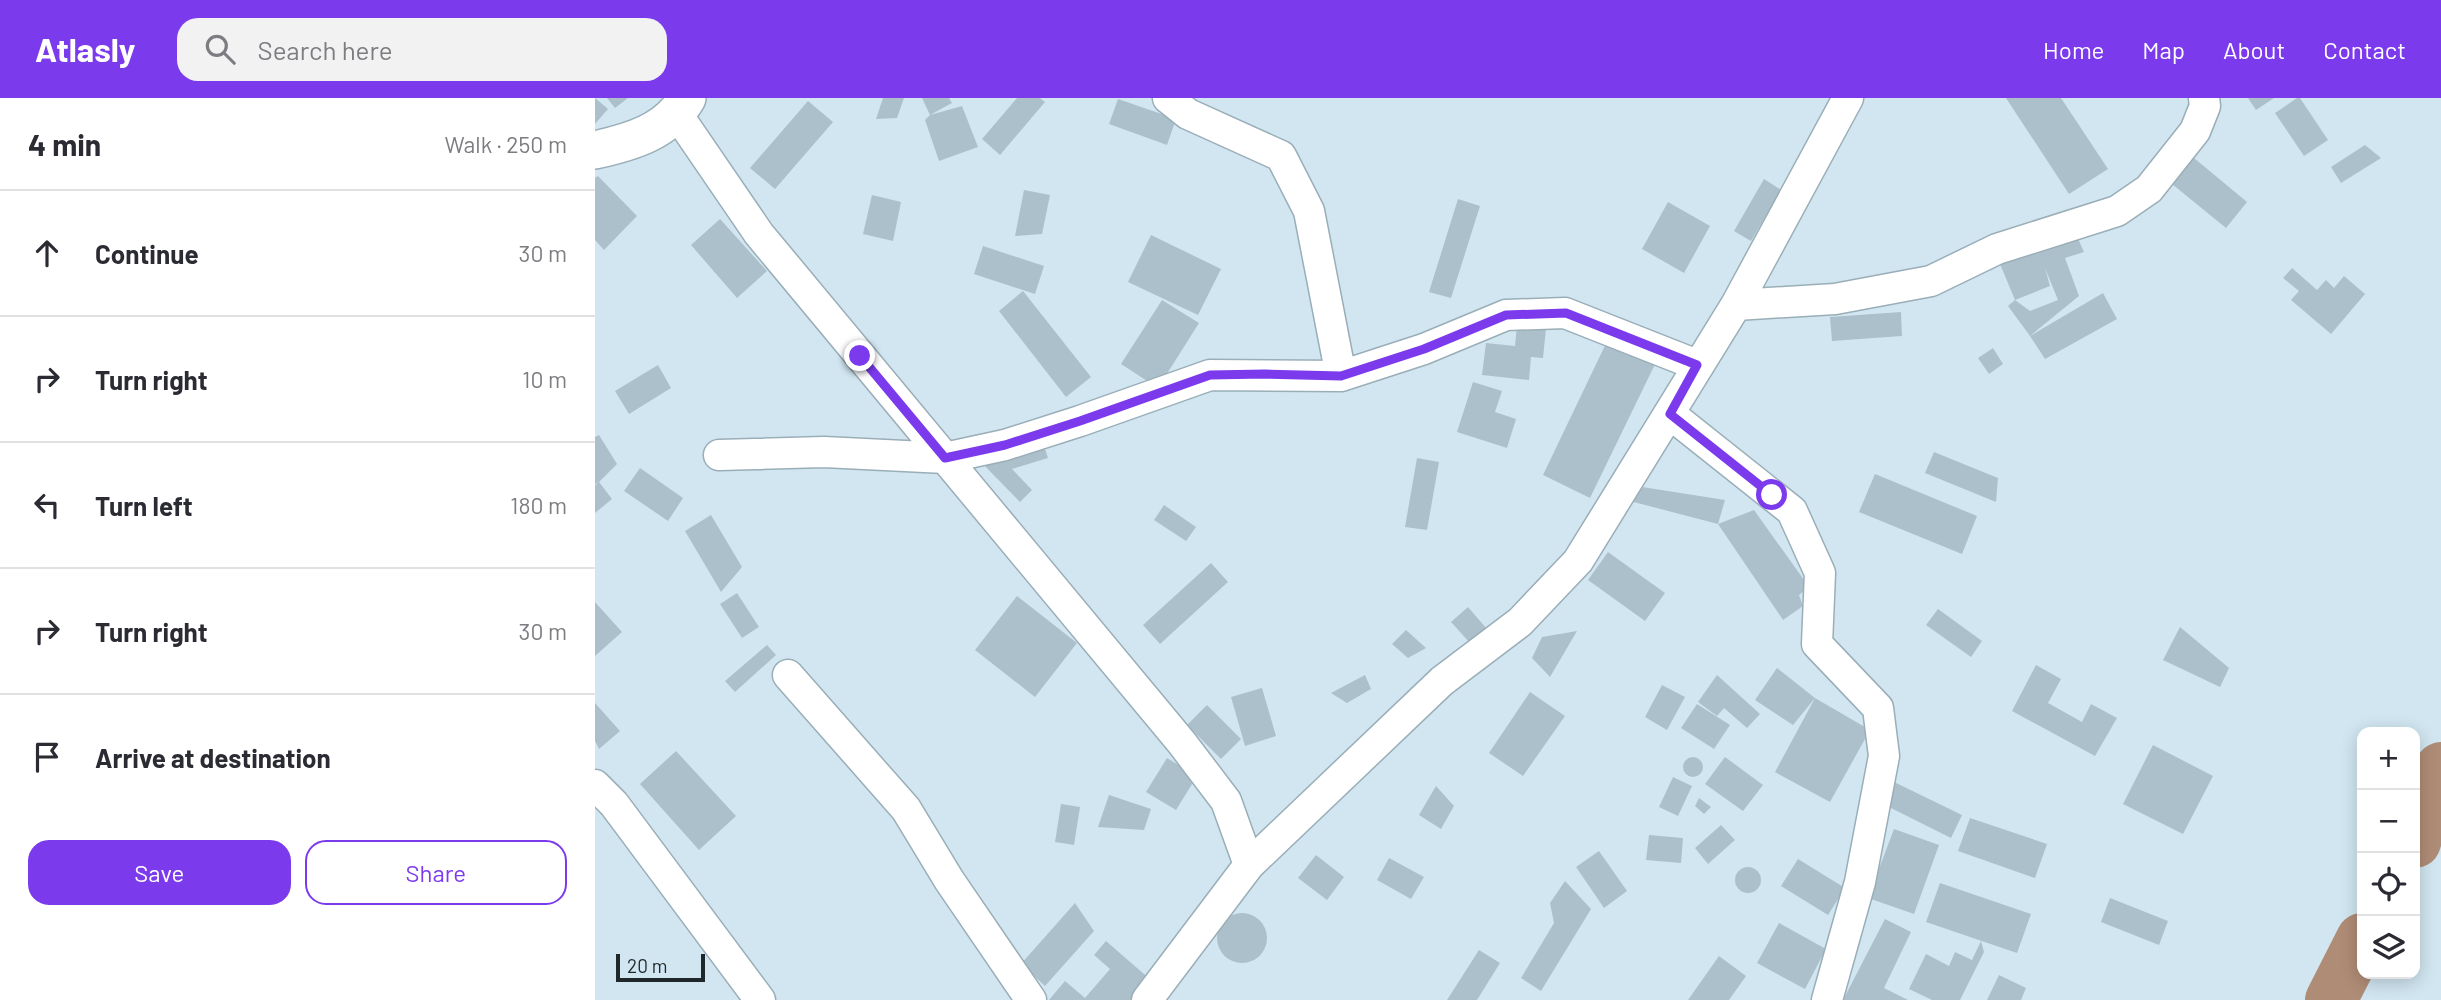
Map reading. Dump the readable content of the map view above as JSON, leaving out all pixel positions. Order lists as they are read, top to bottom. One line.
{"scale_bar":"20 m","page":{"header":"Atlasly","search":"Search here","nav":["Home","Map","About","Contact"],"heading":["4 min","Walk · 250 m"],"list":[["Continue","30 m"],["Turn right","10 m"],["Turn left","180 m"],["Turn right","30 m"],"Arrive at destination"],"map_buttons":["+","−"],"buttons":["Save","Share"],"scale":"20 m"}}
